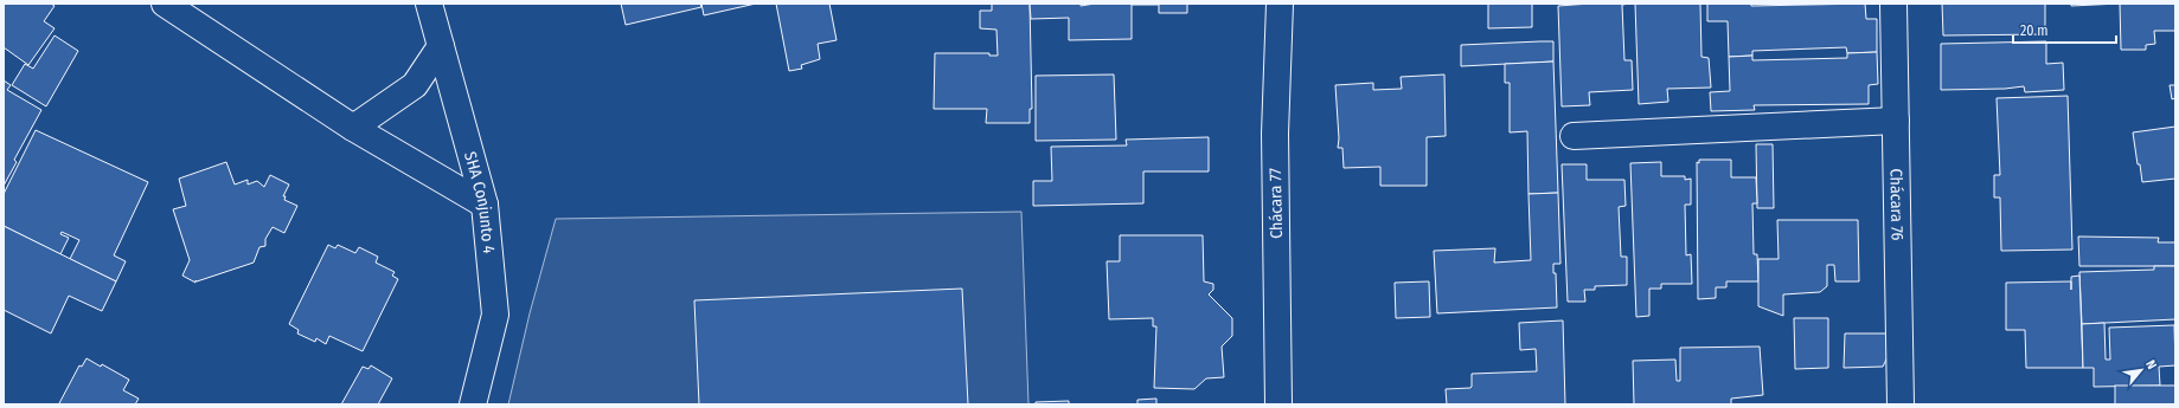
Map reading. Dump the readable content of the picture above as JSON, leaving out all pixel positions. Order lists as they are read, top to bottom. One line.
{"streets":{"street":["SHA Conjunto 4","Chácara 77","Chácara 76"]},"scale_bar":"20 m","north":"top right"}
